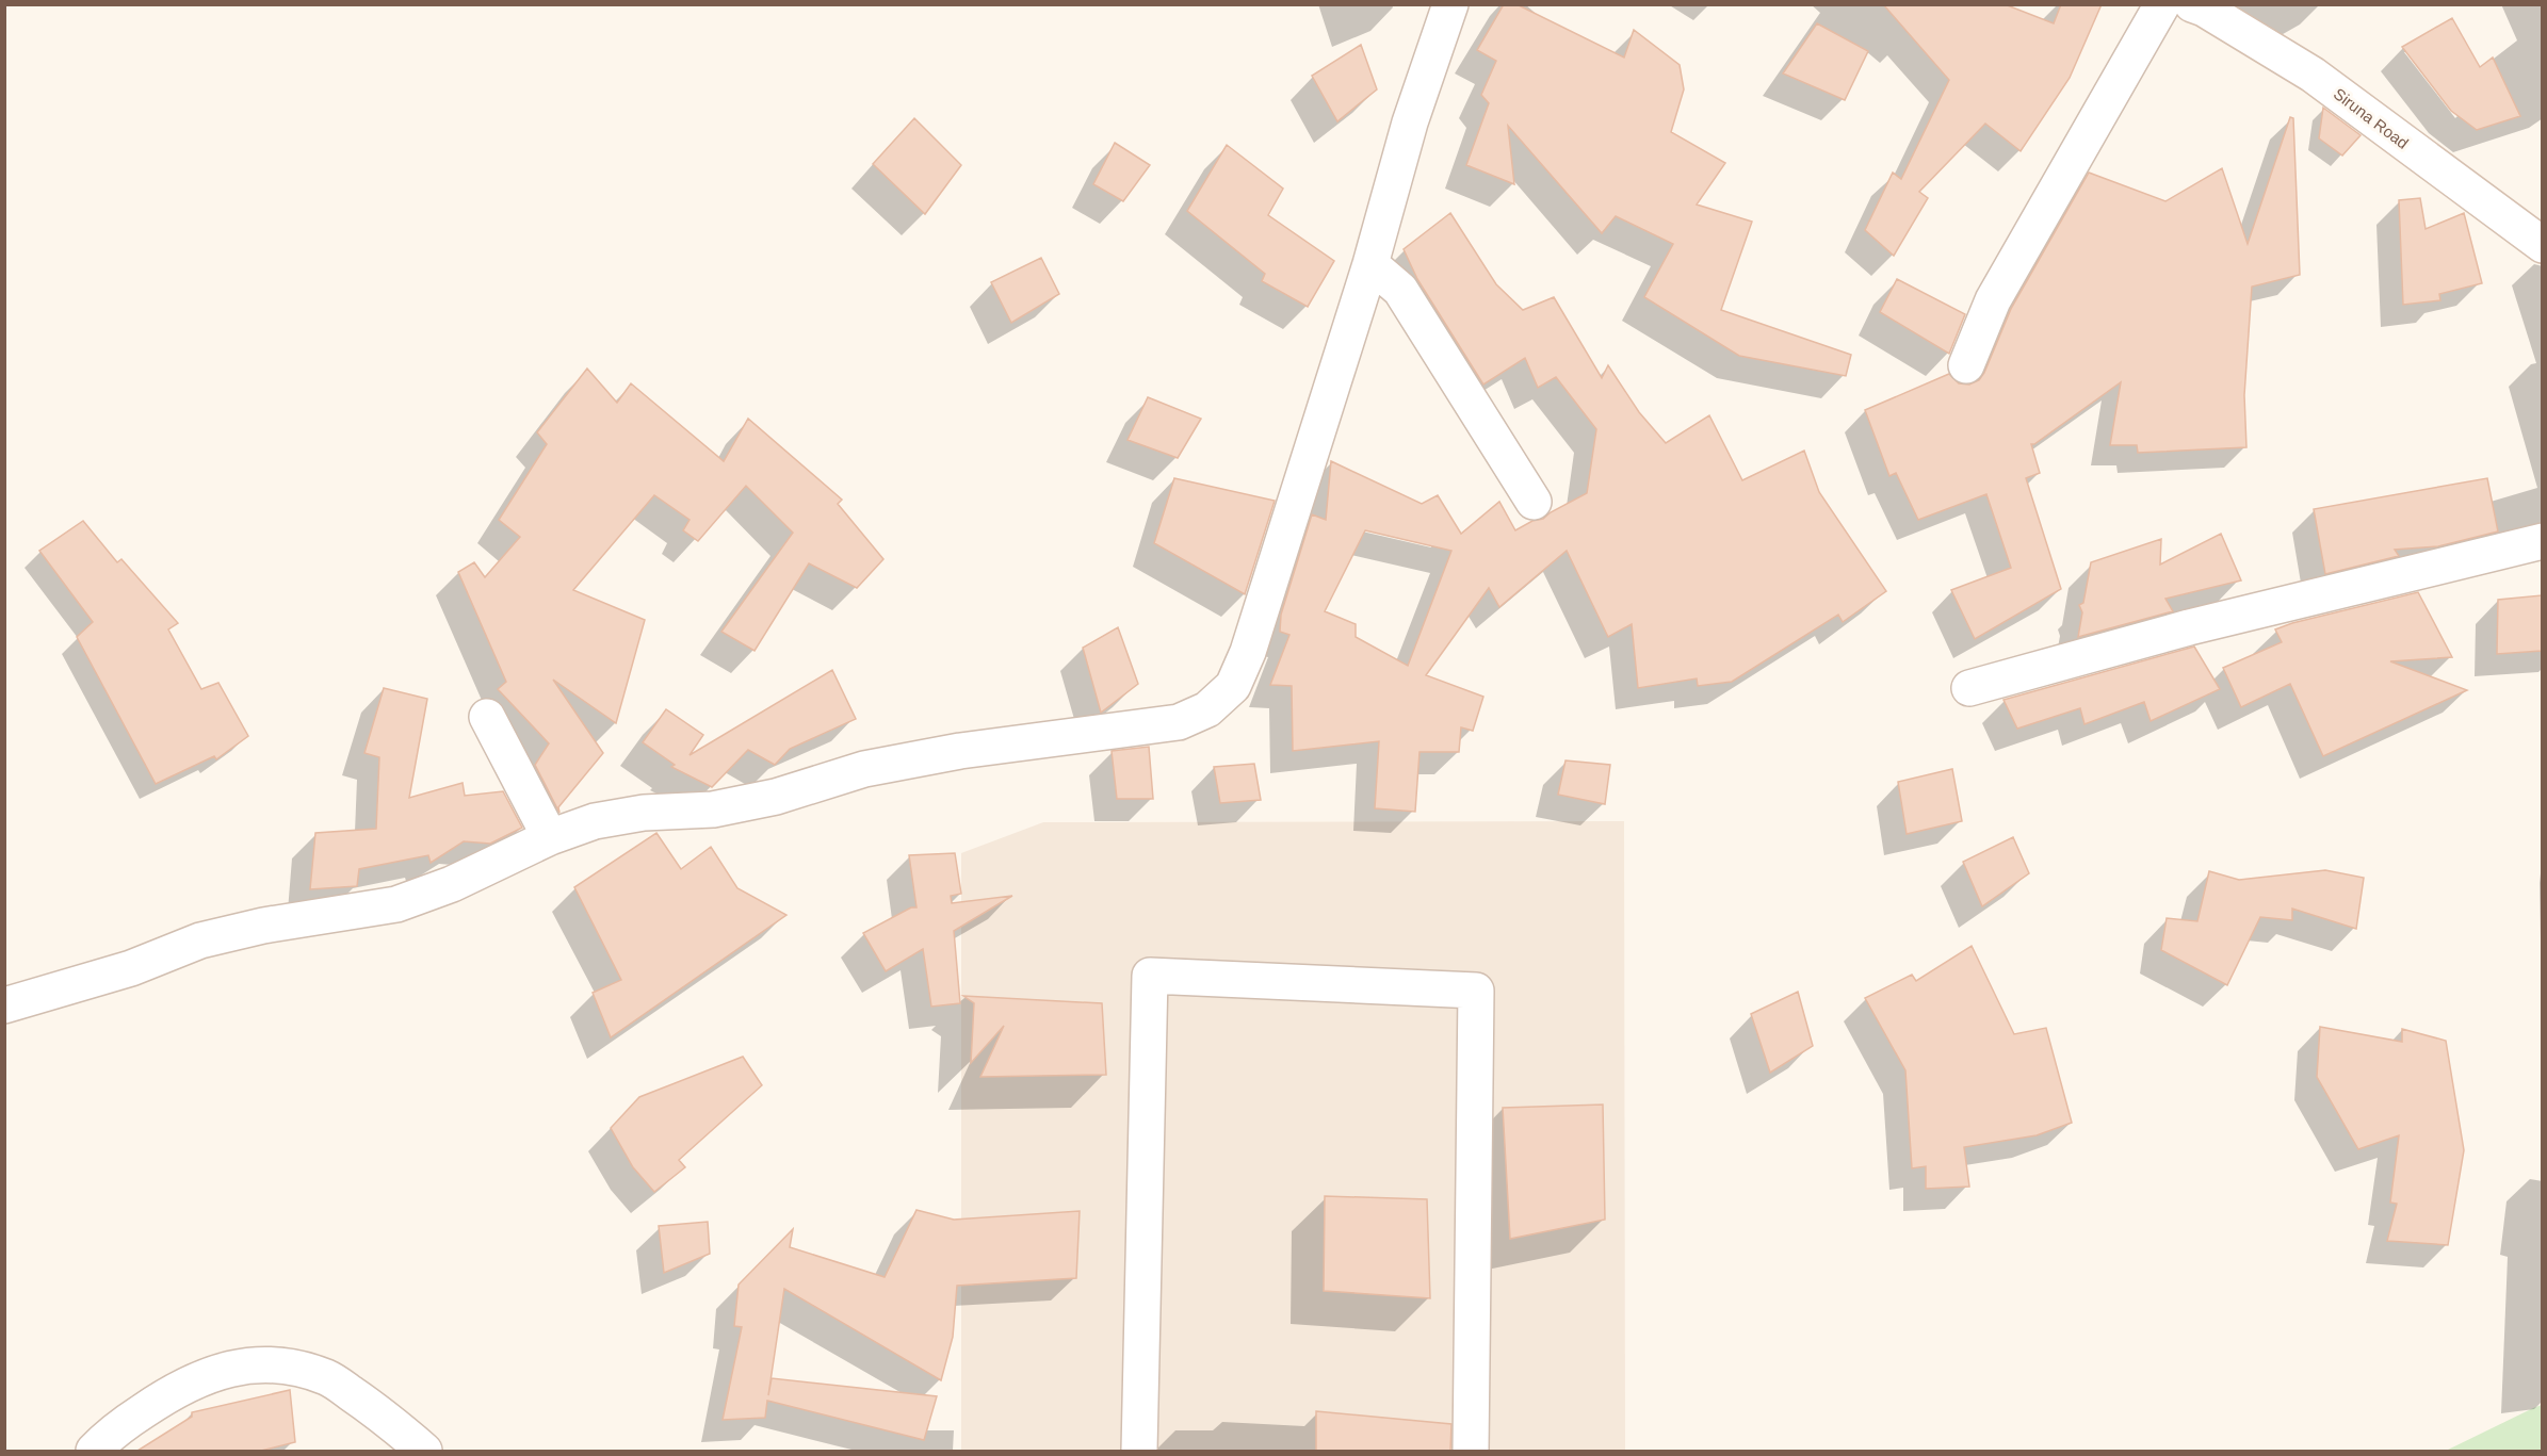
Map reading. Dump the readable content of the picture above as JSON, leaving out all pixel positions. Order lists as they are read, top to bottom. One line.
{"streets":{"street":["Siruna Road"]}}
